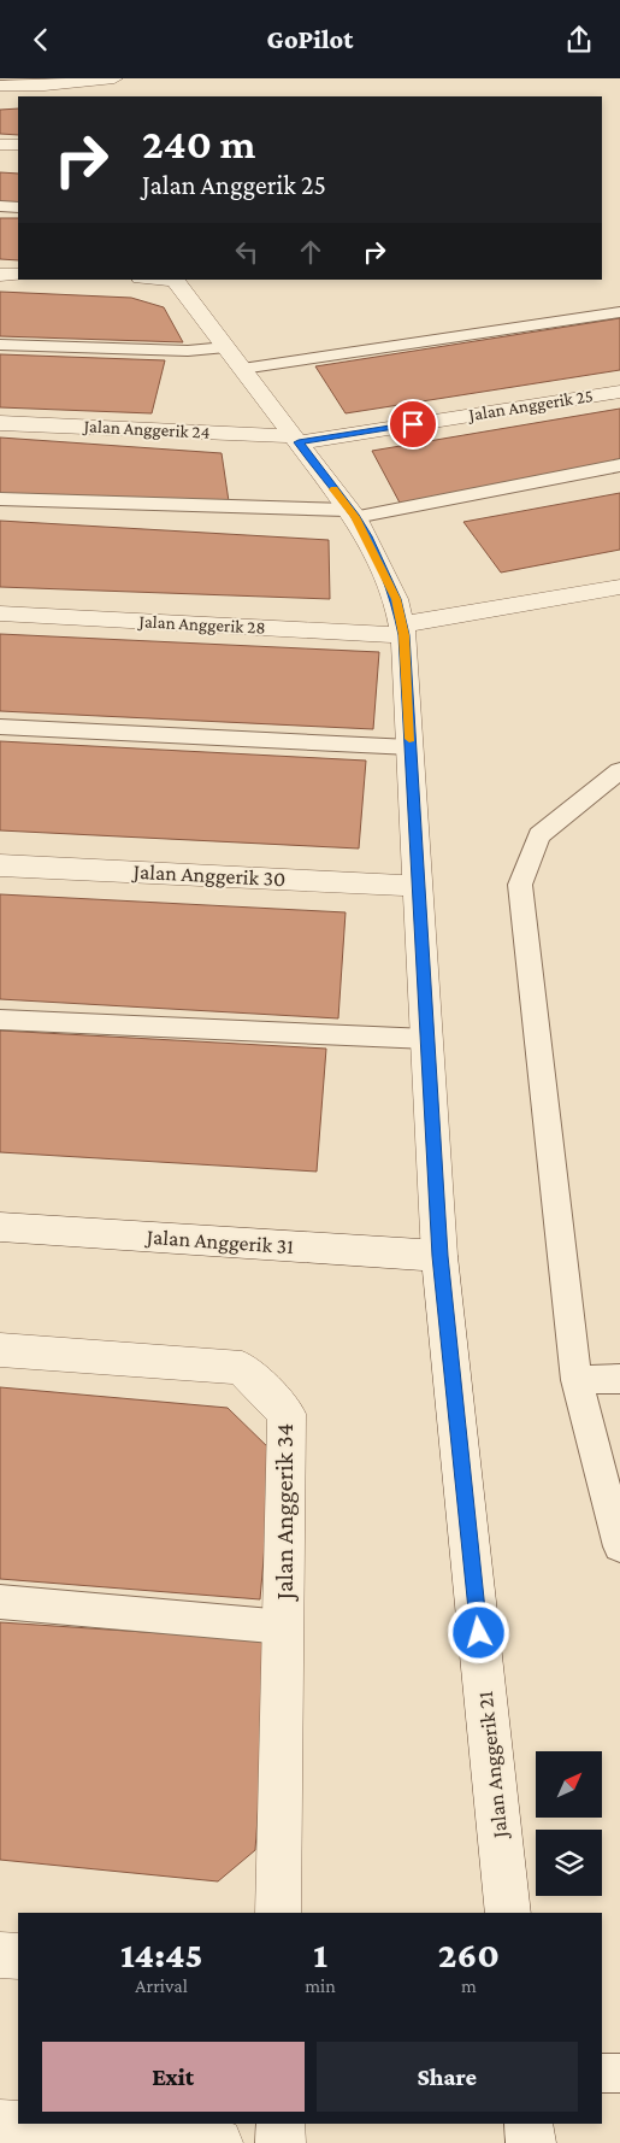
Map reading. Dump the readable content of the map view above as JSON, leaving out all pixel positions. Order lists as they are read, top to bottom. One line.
{"streets":{"street":["Jalan Anggerik 25","Jalan Anggerik 24","Jalan Anggerik 28","Jalan Anggerik 30","Jalan Anggerik 31","Jalan Anggerik 34","Jalan Anggerik 21"]},"crossings":[["Jalan Anggerik 25","Jalan Anggerik 24"],["Jalan Anggerik 25","Jalan Anggerik 21"],["Jalan Anggerik 24","Jalan Anggerik 21"],["Jalan Anggerik 28","Jalan Anggerik 21"],["Jalan Anggerik 30","Jalan Anggerik 21"],["Jalan Anggerik 31","Jalan Anggerik 21"]],"north":"top right","page":{"header":"GoPilot","turn":["240 m","Jalan Anggerik 25"],"eta":["14:45","Arrival","1","min","260","m"],"buttons":["Exit","Share"]}}
